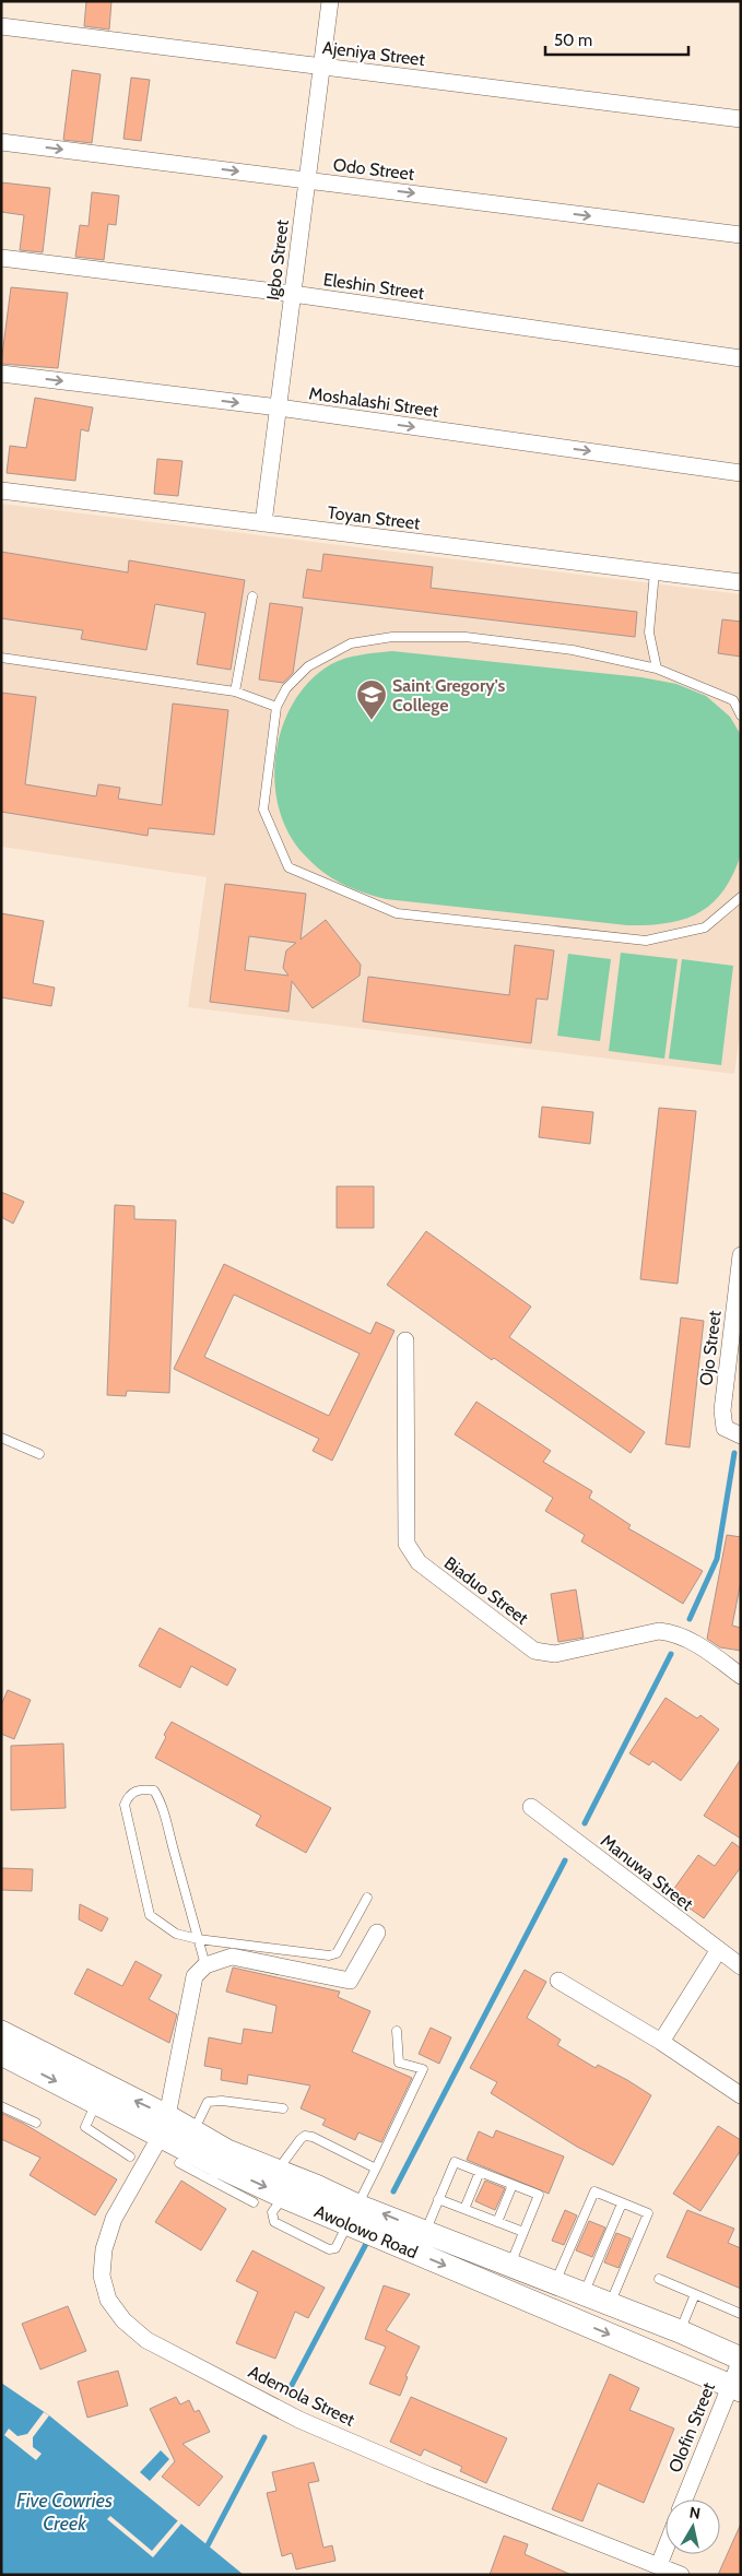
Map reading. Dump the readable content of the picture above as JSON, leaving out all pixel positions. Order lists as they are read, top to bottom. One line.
{"streets":{"main road":["Awolowo Road"],"street":["Ajeniya Street","Odo Street","Igbo Street","Eleshin Street","Moshalashi Street","Toyan Street","Ojo Street","Biaduo Street","Manuwa Street","Ademola Street","Olofin Street"]},"crossings":[["Ajeniya Street","Igbo Street"],["Odo Street","Igbo Street"],["Igbo Street","Eleshin Street"],["Igbo Street","Moshalashi Street"],["Igbo Street","Toyan Street"],["Awolowo Road","Ademola Street"],["Awolowo Road","Olofin Street"]],"one_way":["Odo Street","Moshalashi Street"],"water":["Five Cowries Creek"],"places":{"school or university":["Saint Gregory's College"]},"scale_bar":"50 m","north":"top"}
